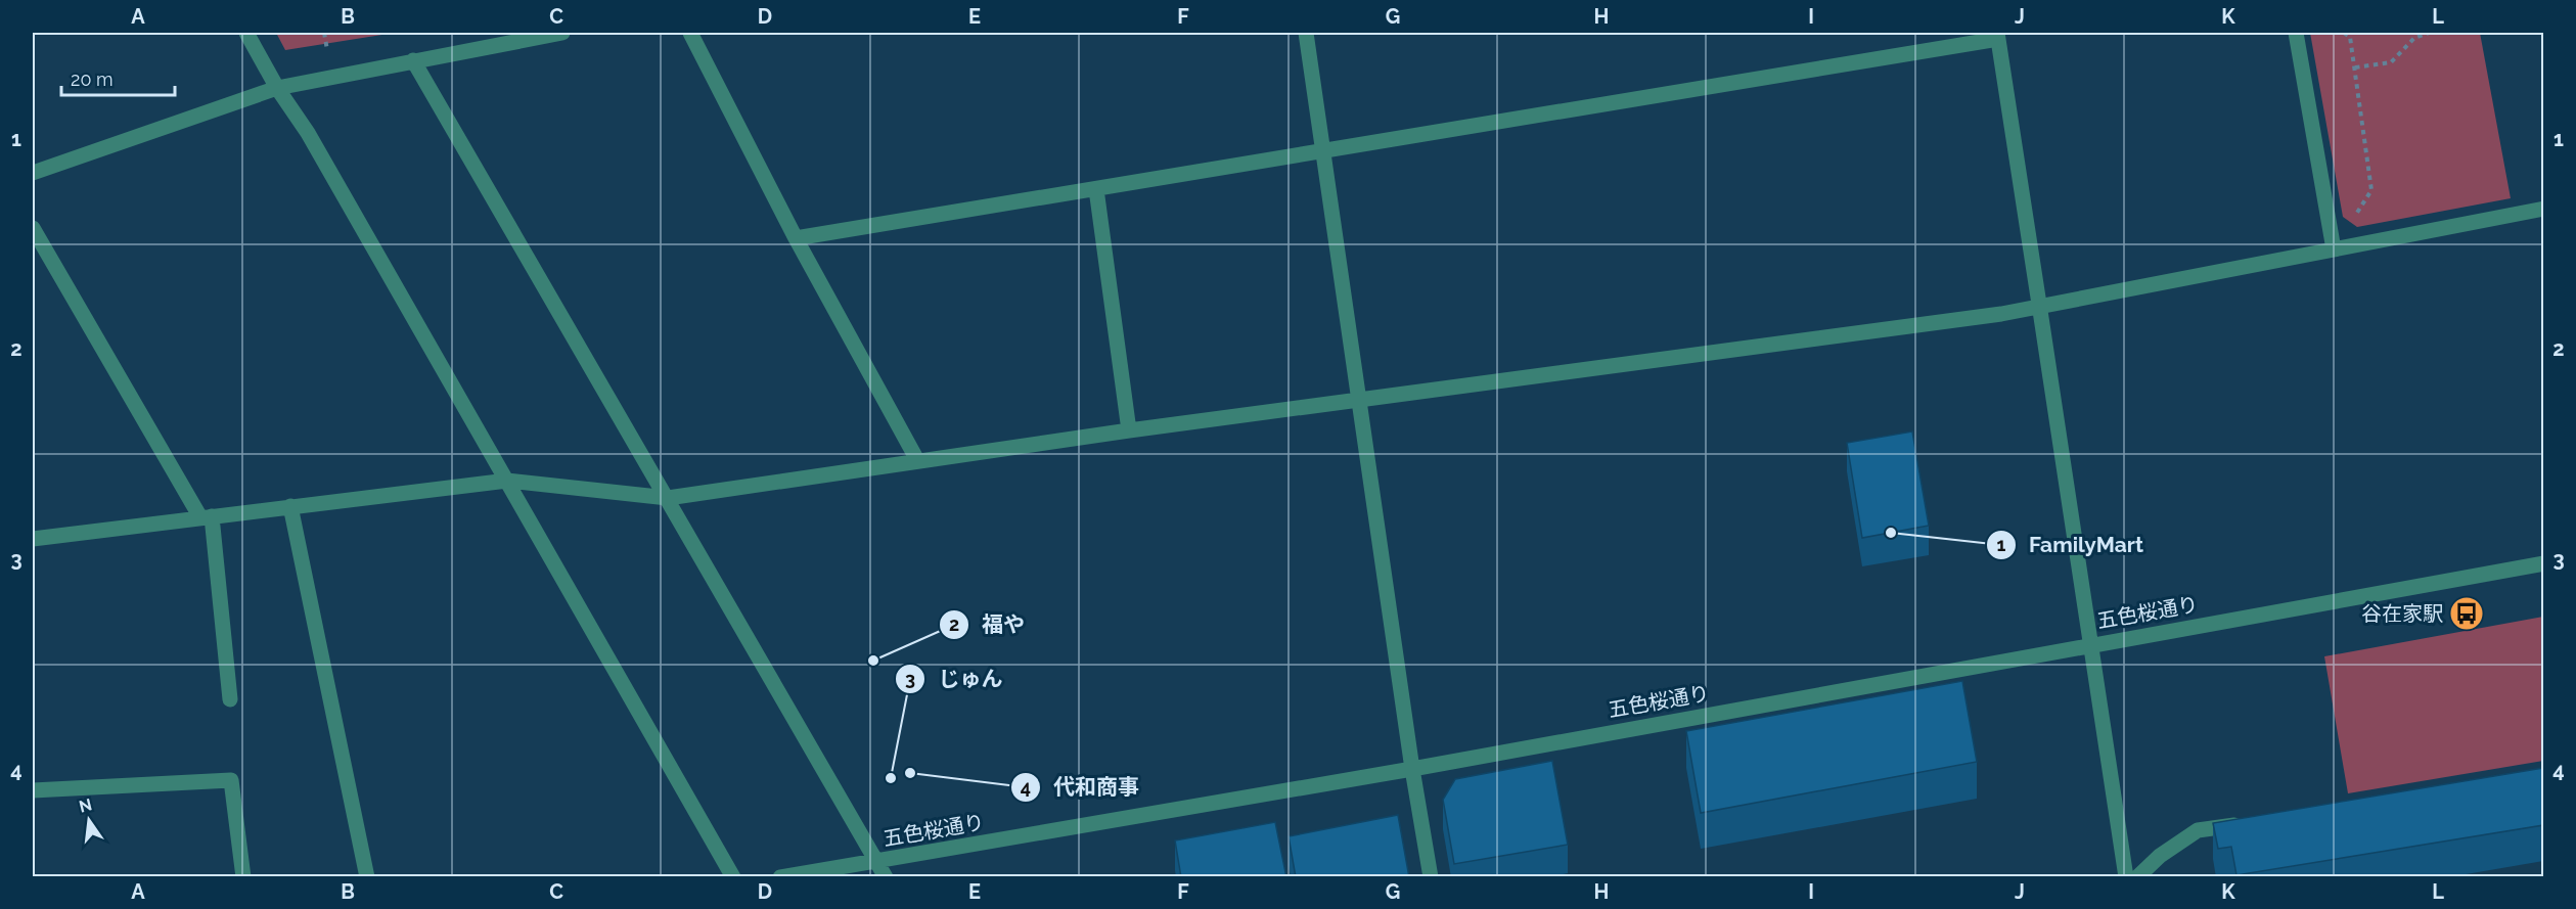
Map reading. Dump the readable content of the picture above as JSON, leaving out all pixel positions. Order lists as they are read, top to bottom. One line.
{"streets":{"street":["五色桜通り"]},"places":{"other":["FamilyMart","福や","代和商事","じゅん"],"bus stop":["谷在家駅"]},"scale_bar":"20 m","north":"top","grid":{"columns":["A","B","C","D","E","F","G","H","I","J","K","L"],"rows":["1","2","3","4"]}}
